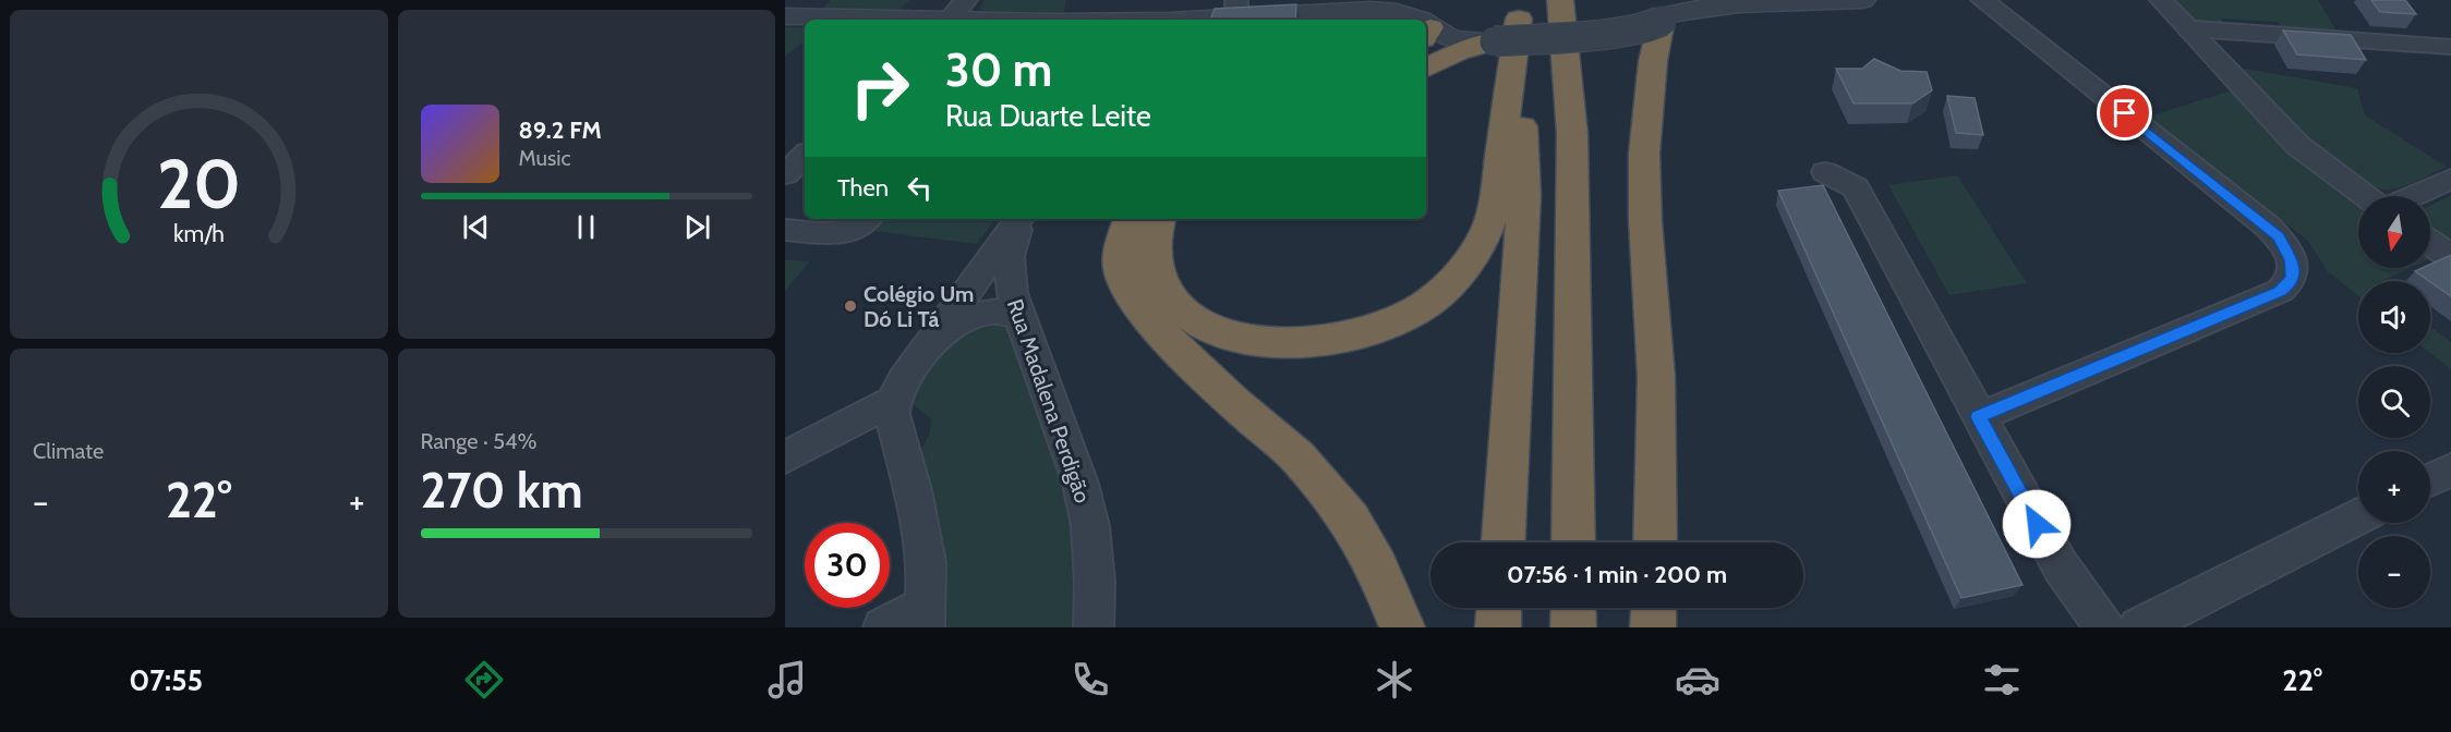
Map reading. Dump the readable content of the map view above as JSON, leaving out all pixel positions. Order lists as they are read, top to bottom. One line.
{"streets":{"street":["Rua Madalena Perdigão"]},"places":["Colégio Um Dó Li Tá"],"north":"bottom","page":{"turn":["30 m","Rua Duarte Leite"],"song":["89.2 FM","Music"],"then":"Then","map_buttons":["+","−"],"tile":["Climate",["Range · 54%","270 km"]],"heat":["−","22°","+"],"limit":"30","trip":"07:56 · 1 min · 200 m","tabs":["07:55","22°"],"gauge":["20","km/h"]}}
